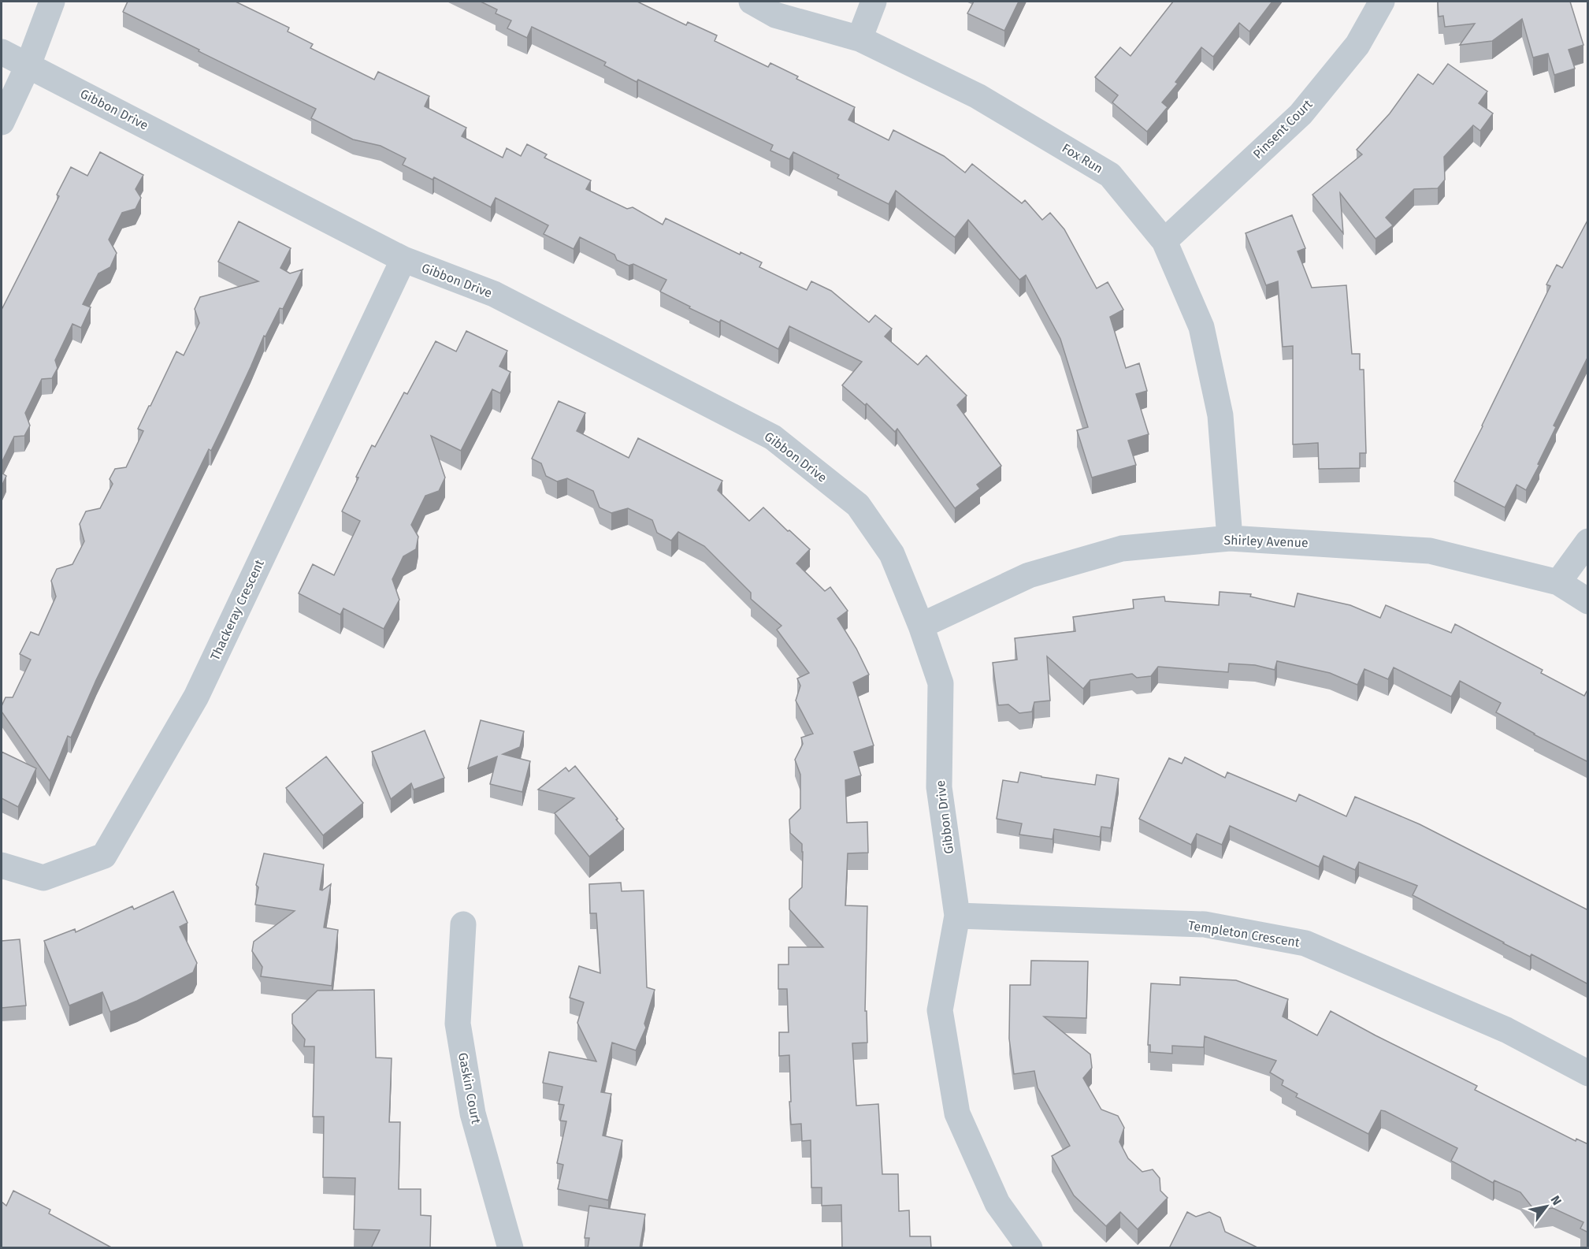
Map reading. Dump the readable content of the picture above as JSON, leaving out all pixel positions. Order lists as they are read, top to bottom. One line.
{"streets":{"street":["Gibbon Drive","Pinsent Court","Fox Run","Shirley Avenue","Thackeray Crescent","Templeton Crescent","Gaskin Court"]},"crossings":[["Gibbon Drive","Shirley Avenue"],["Gibbon Drive","Thackeray Crescent"],["Gibbon Drive","Templeton Crescent"],["Pinsent Court","Fox Run"],["Fox Run","Shirley Avenue"]],"north":"top right"}
